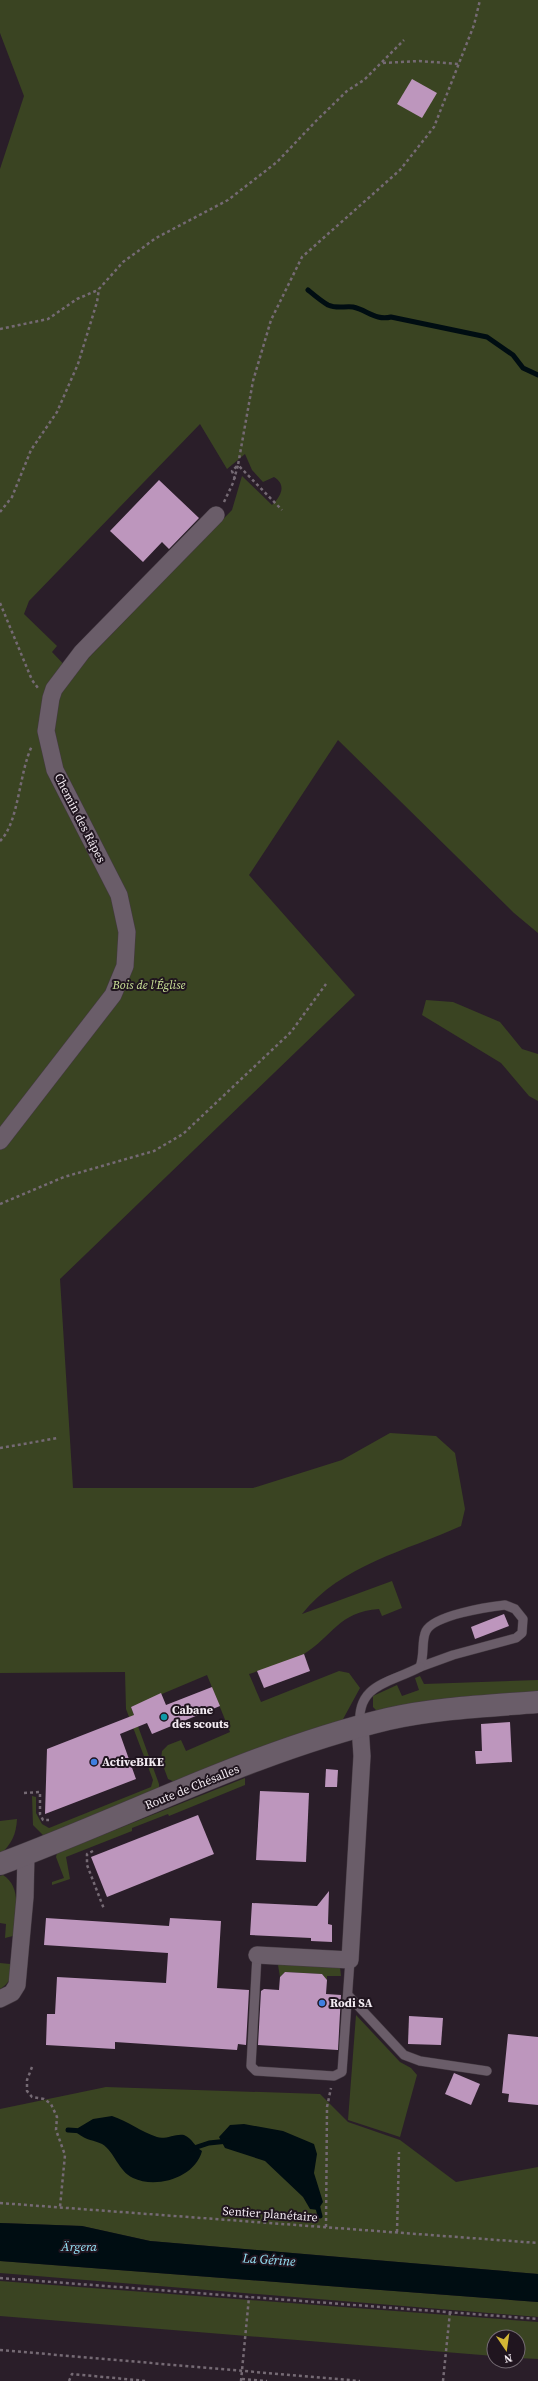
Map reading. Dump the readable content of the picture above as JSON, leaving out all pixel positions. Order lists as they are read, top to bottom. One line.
{"streets":{"street":["Chemin des Râpes","Route de Chésalles"],"path":["Sentier planétaire"]},"water":["Ärgera","La Gérine"],"parks":["Bois de l'Église"],"places":["Cabane des scouts","ActiveBIKE","Rodi SA"],"north":"bottom"}
